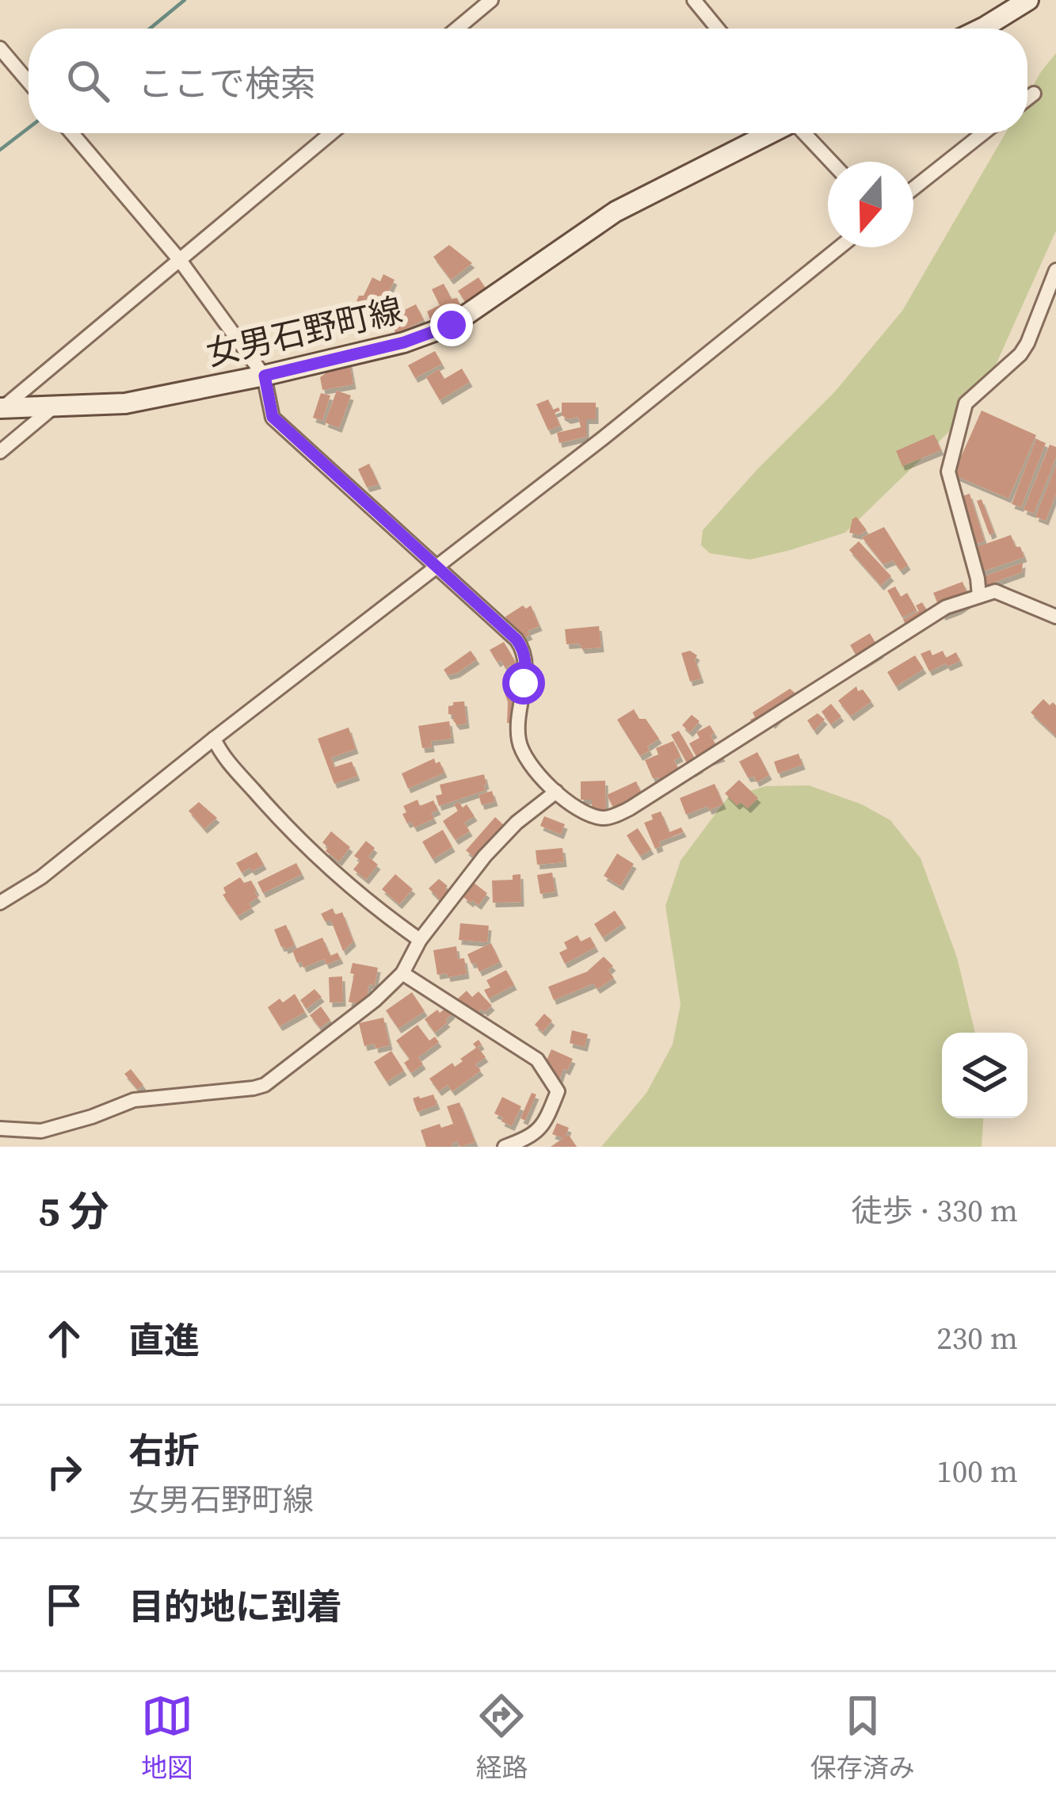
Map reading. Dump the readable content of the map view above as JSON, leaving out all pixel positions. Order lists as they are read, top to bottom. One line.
{"streets":{"main road":["女男石野町線"]},"north":"bottom","page":{"search":"ここで検索","heading":["5 分","徒歩 · 330 m"],"list":[["直進","230 m"],["右折","女男石野町線","100 m"],"目的地に到着"],"nav":["地図","経路","保存済み"]}}
